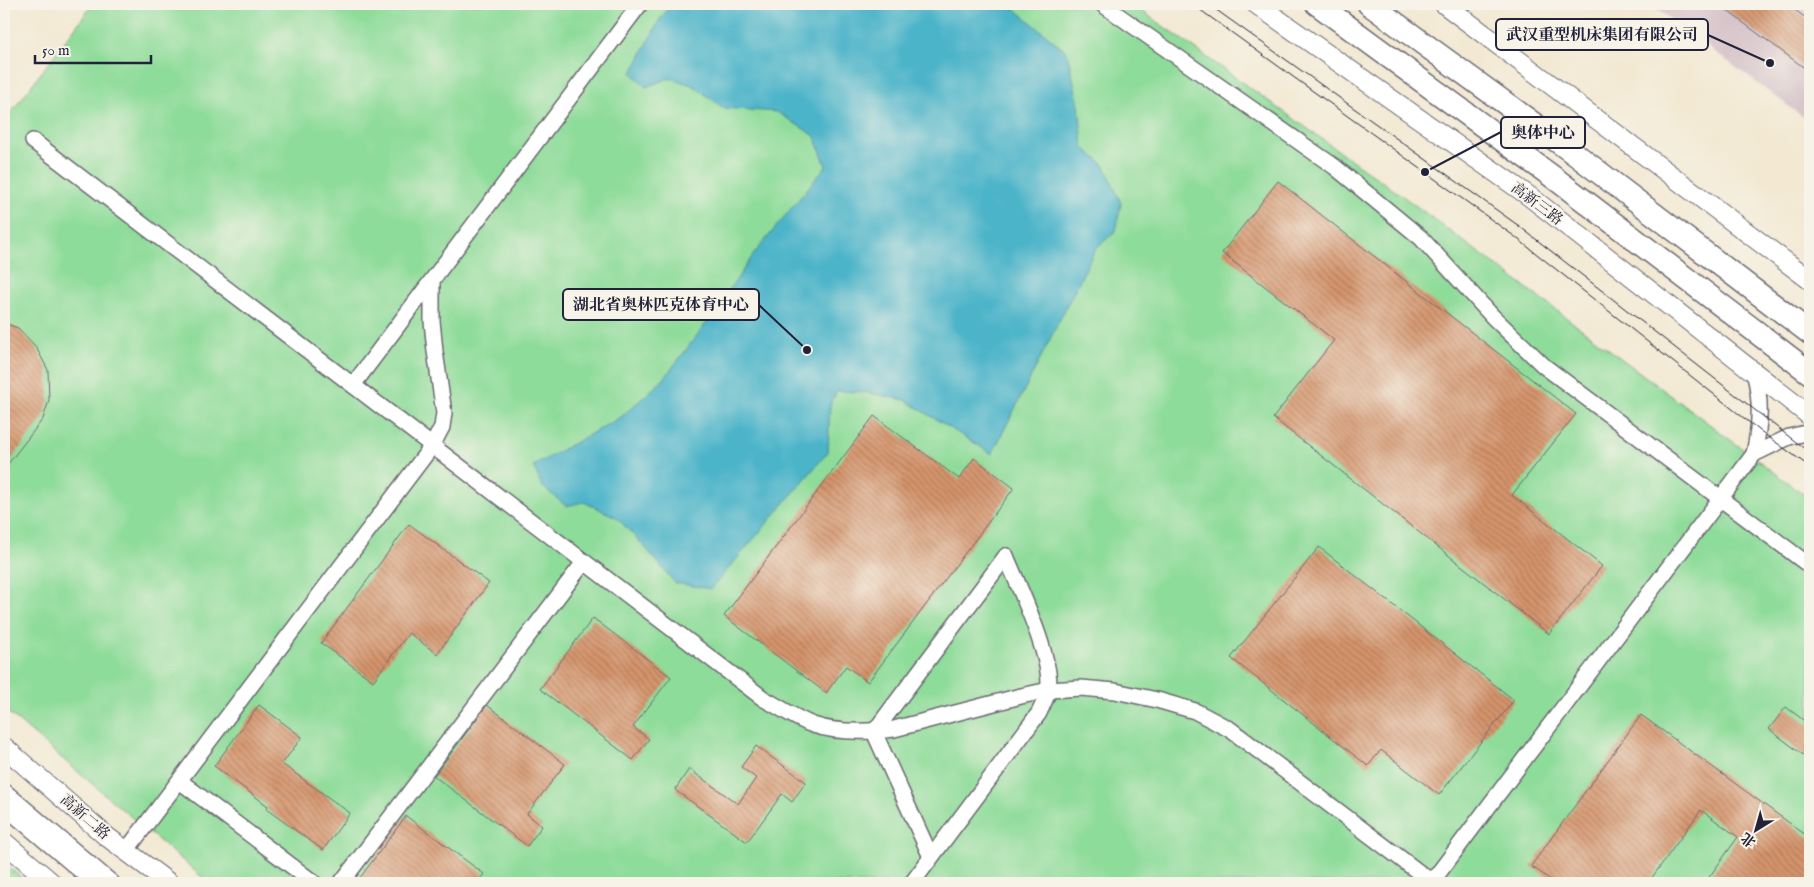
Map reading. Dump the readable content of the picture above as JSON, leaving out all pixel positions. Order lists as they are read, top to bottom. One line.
{"streets":{"highway":["高新三路"],"main road":["高新二路"]},"places":["武汉重型机床集团有限公司","奥体中心","湖北省奥林匹克体育中心"],"scale_bar":"50 m","north":"bottom left"}
